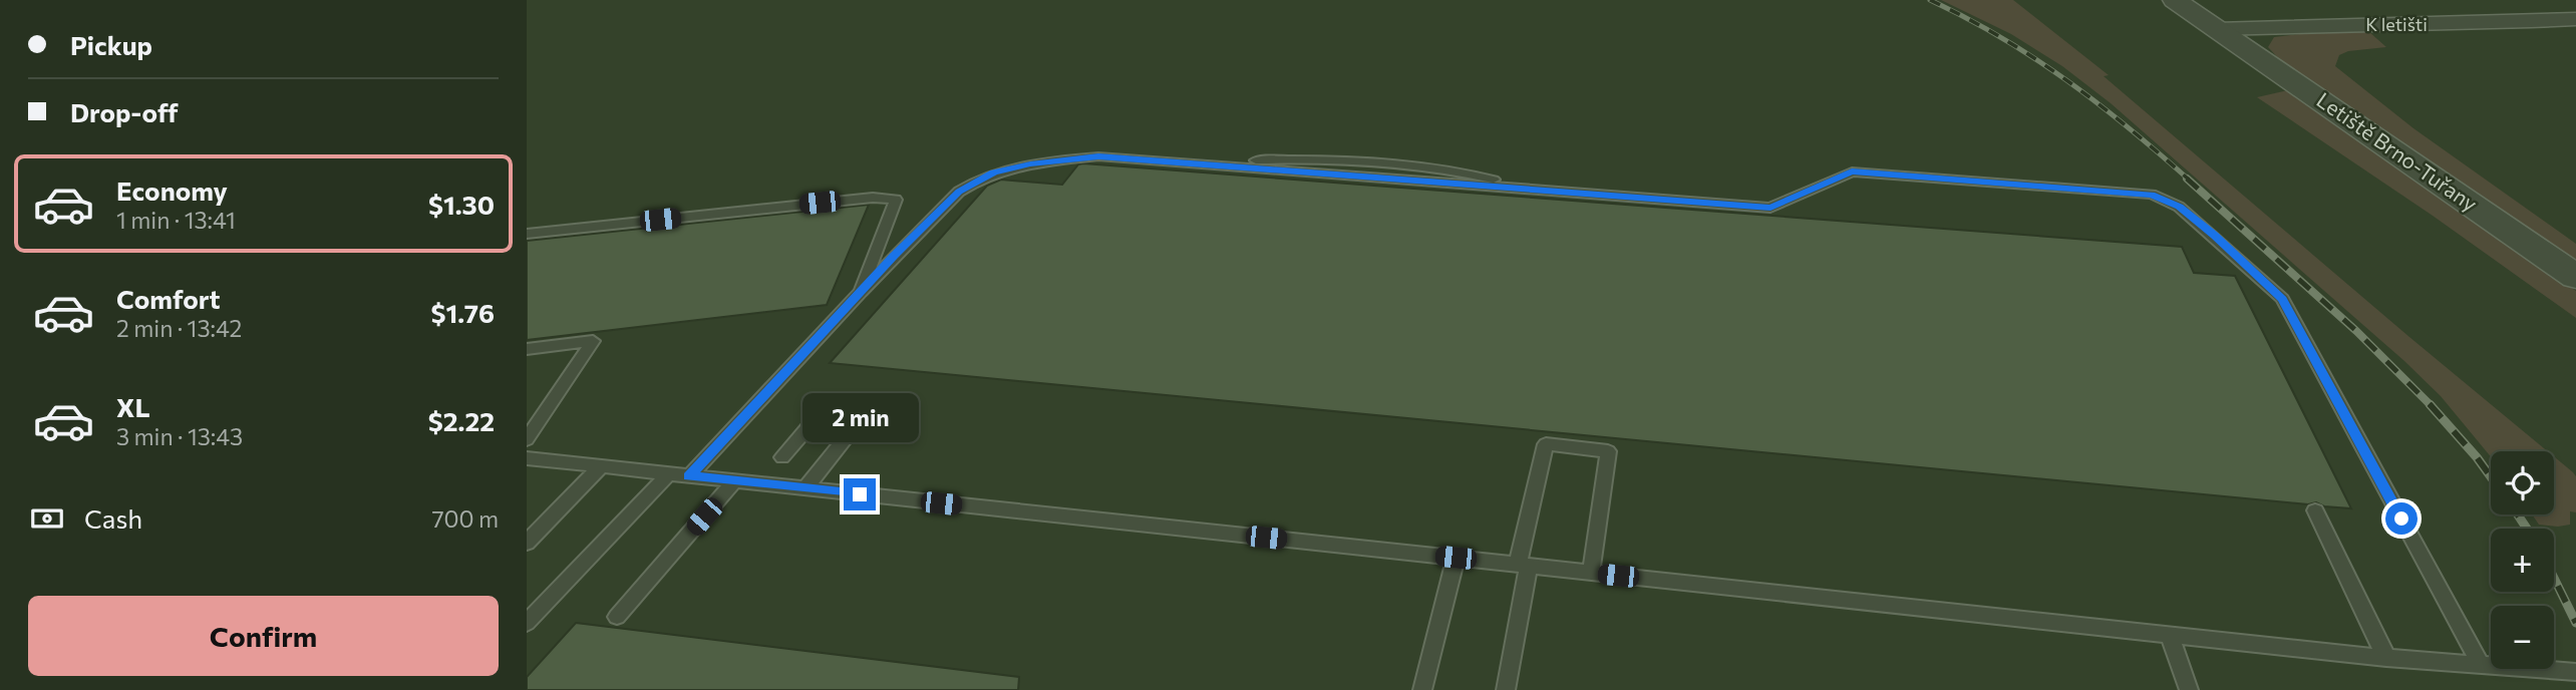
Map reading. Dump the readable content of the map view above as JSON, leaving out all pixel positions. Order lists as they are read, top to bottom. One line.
{"streets":{"street":["K letišti","Letiště Brno-Tuřany"]},"crossings":[["K letišti","Letiště Brno-Tuřany"]],"page":{"banner":["Pickup","Drop-off"],"list":[{"name":"Economy","note":"1 min · 13:41","value":"$1.30"},{"name":"Comfort","note":"2 min · 13:42","value":"$1.76"},{"name":"XL","note":"3 min · 13:43","value":"$2.22"}],"bubble":"2 min","map_buttons":["+","−"],"pay":["Cash","700 m"],"buttons":"Confirm"}}
